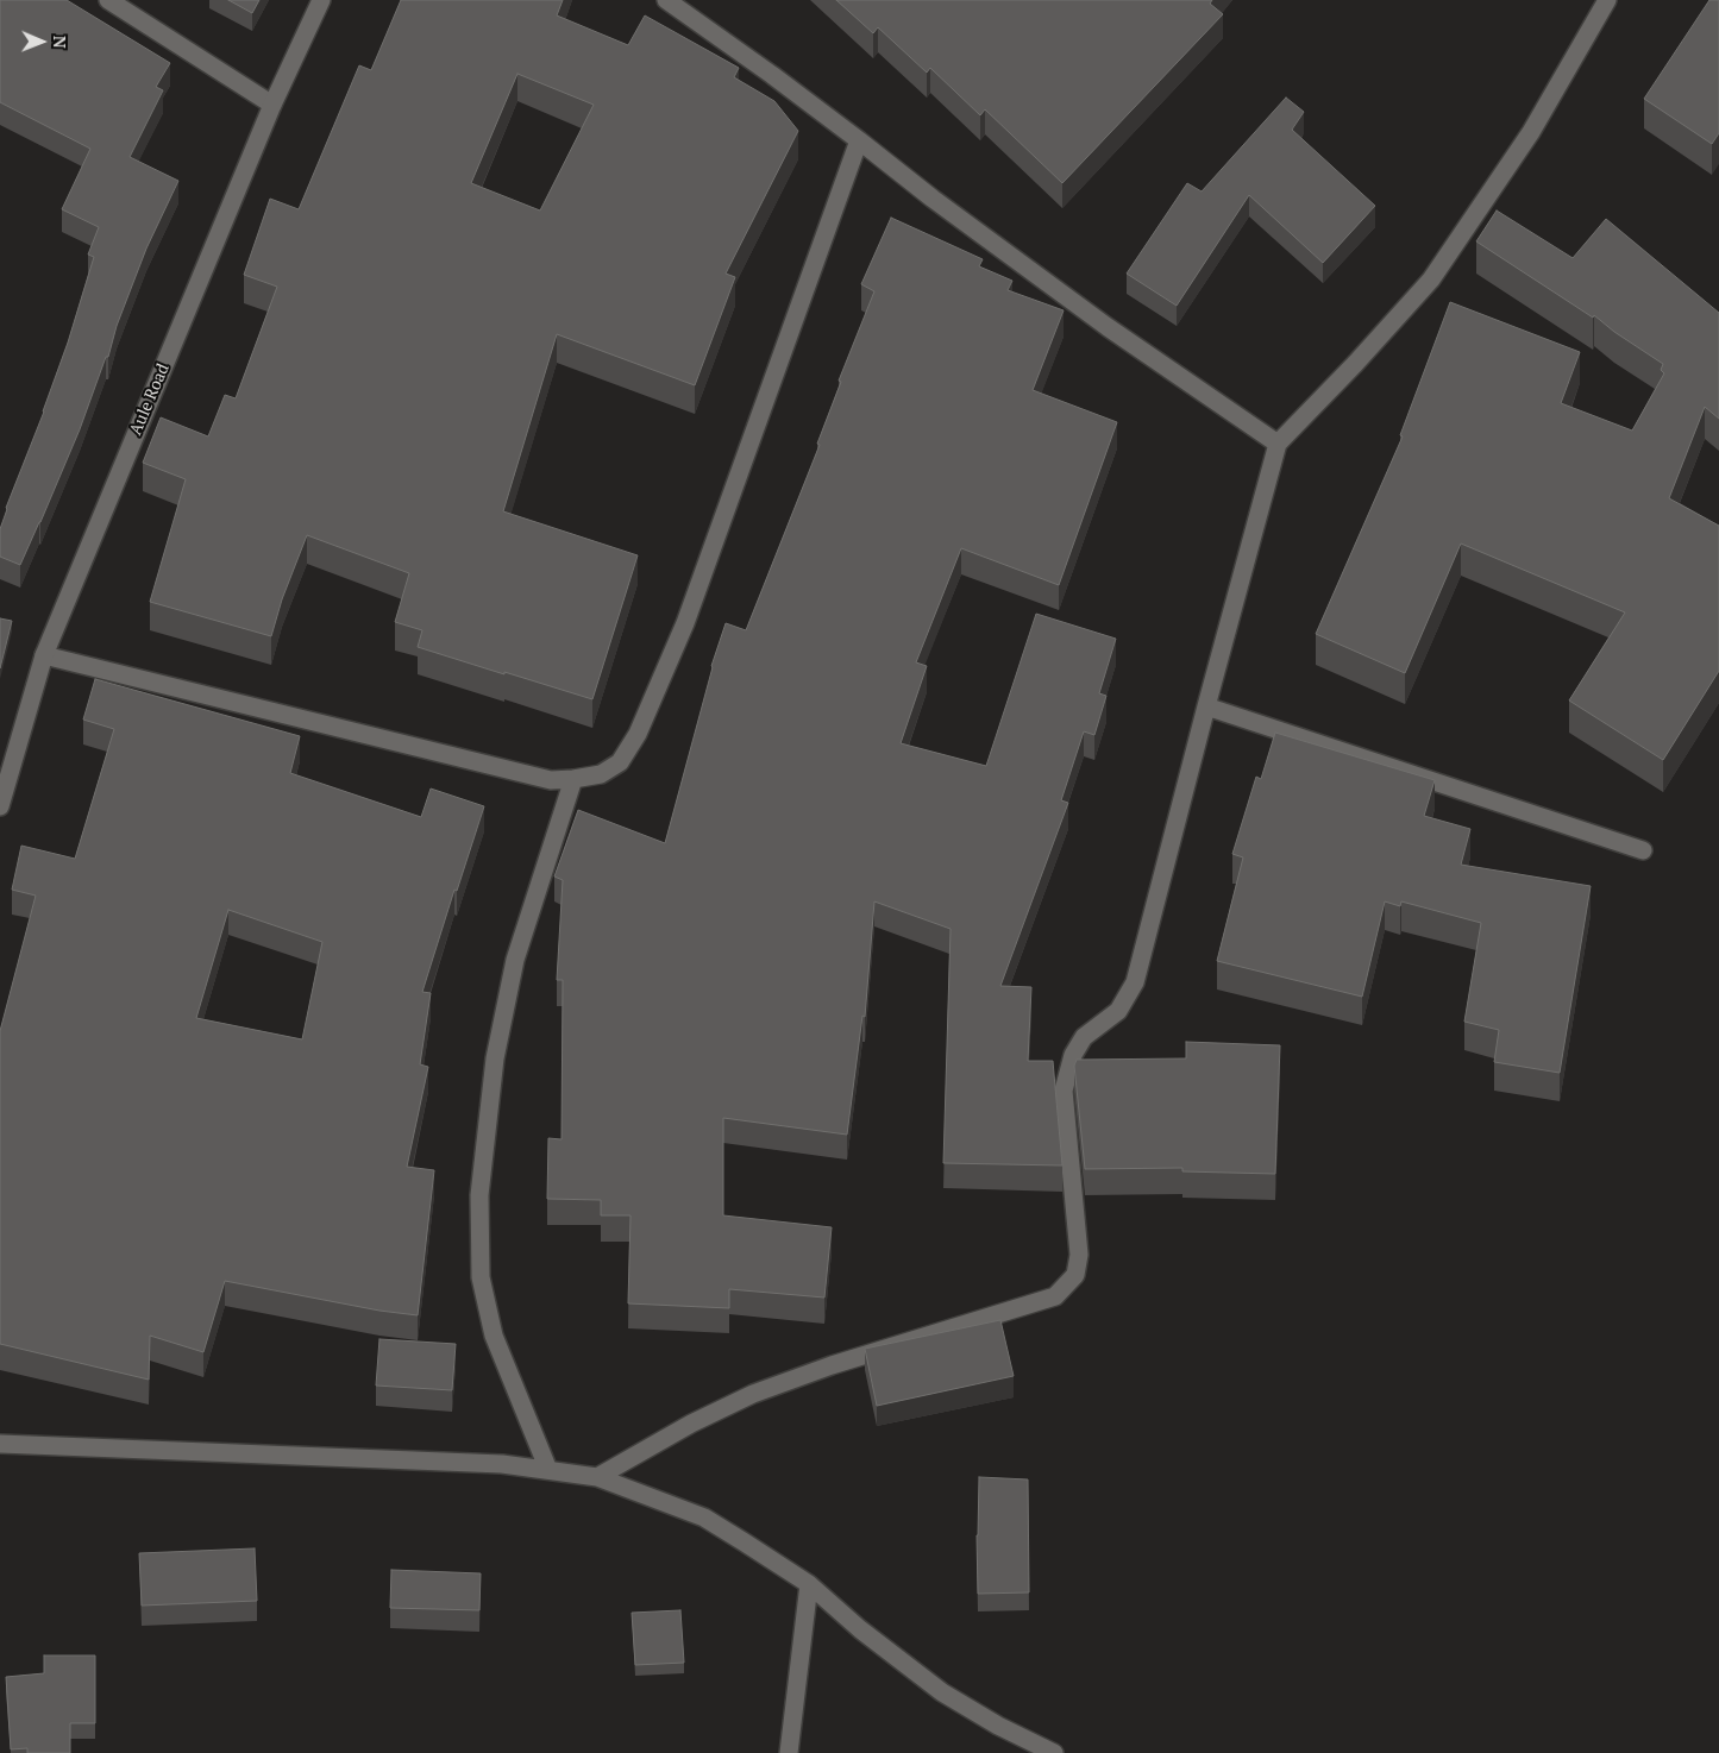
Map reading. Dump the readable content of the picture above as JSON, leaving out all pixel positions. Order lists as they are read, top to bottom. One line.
{"streets":{"street":["Aule Road"]},"north":"right"}
